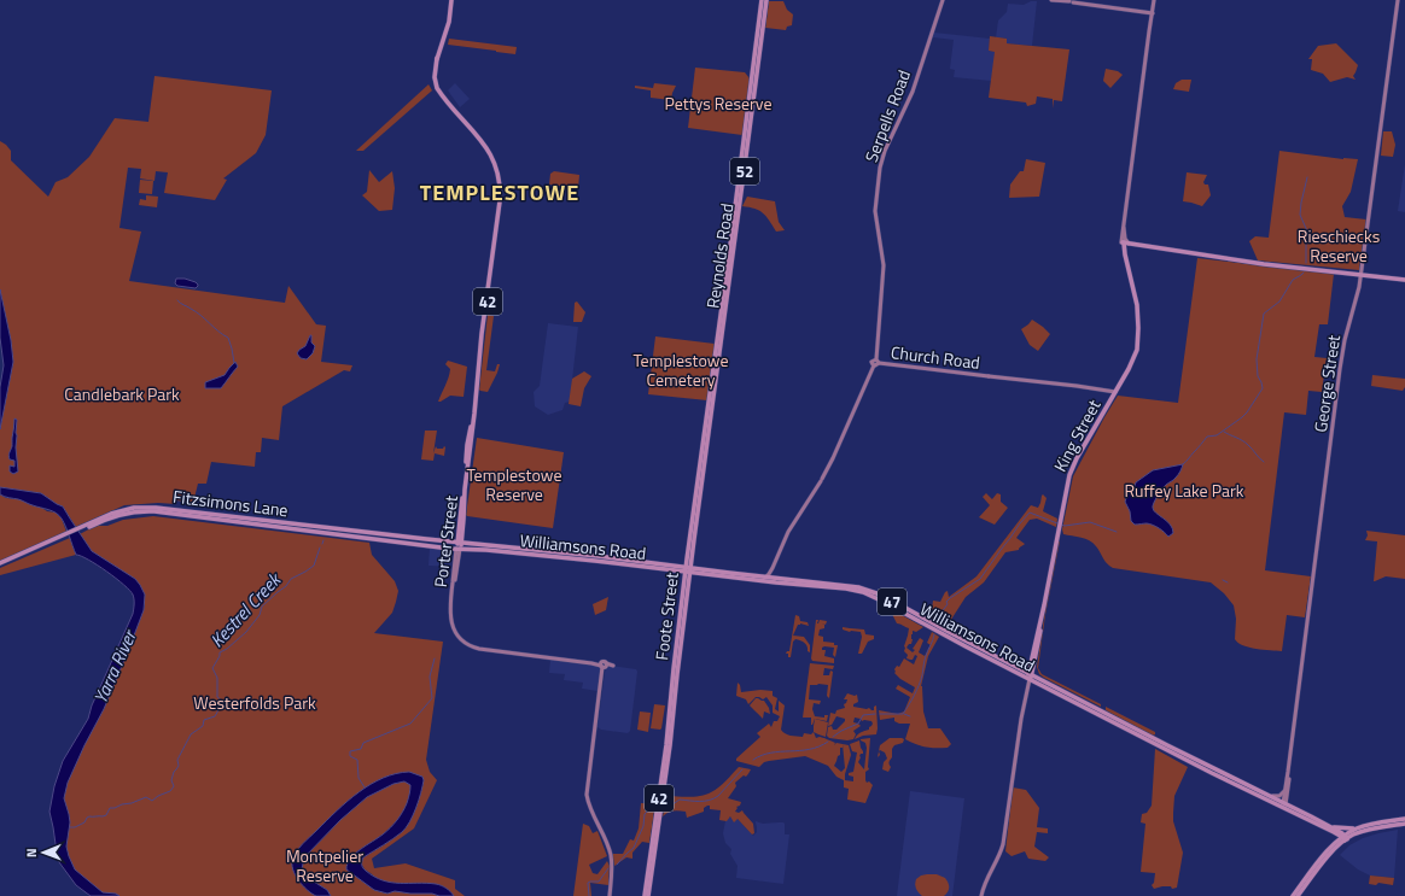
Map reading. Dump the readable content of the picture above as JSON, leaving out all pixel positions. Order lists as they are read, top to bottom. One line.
{"streets":{"main road":["Serpells Road","52","Reynolds Road","42","Church Road","George Street","King Street","Fitzsimons Lane","Porter Street","Williamsons Road","47","Foote Street"]},"crossings":[["Serpells Road","Church Road"],["Reynolds Road","Foote Street"],["Church Road","King Street"],["George Street","Williamsons Road"],["King Street","Williamsons Road"],["Fitzsimons Lane","Porter Street"],["Fitzsimons Lane","Williamsons Road"],["Porter Street","Williamsons Road"],["Williamsons Road","Foote Street"]],"districts":["TEMPLESTOWE"],"water":["Kestrel Creek","Yarra River"],"parks":["Pettys Reserve","Rieschiecks Reserve","Templestowe Cemetery","Candlebark Park","Templestowe Reserve","Ruffey Lake Park","Westerfolds Park","Montpelier Reserve"],"north":"left"}
